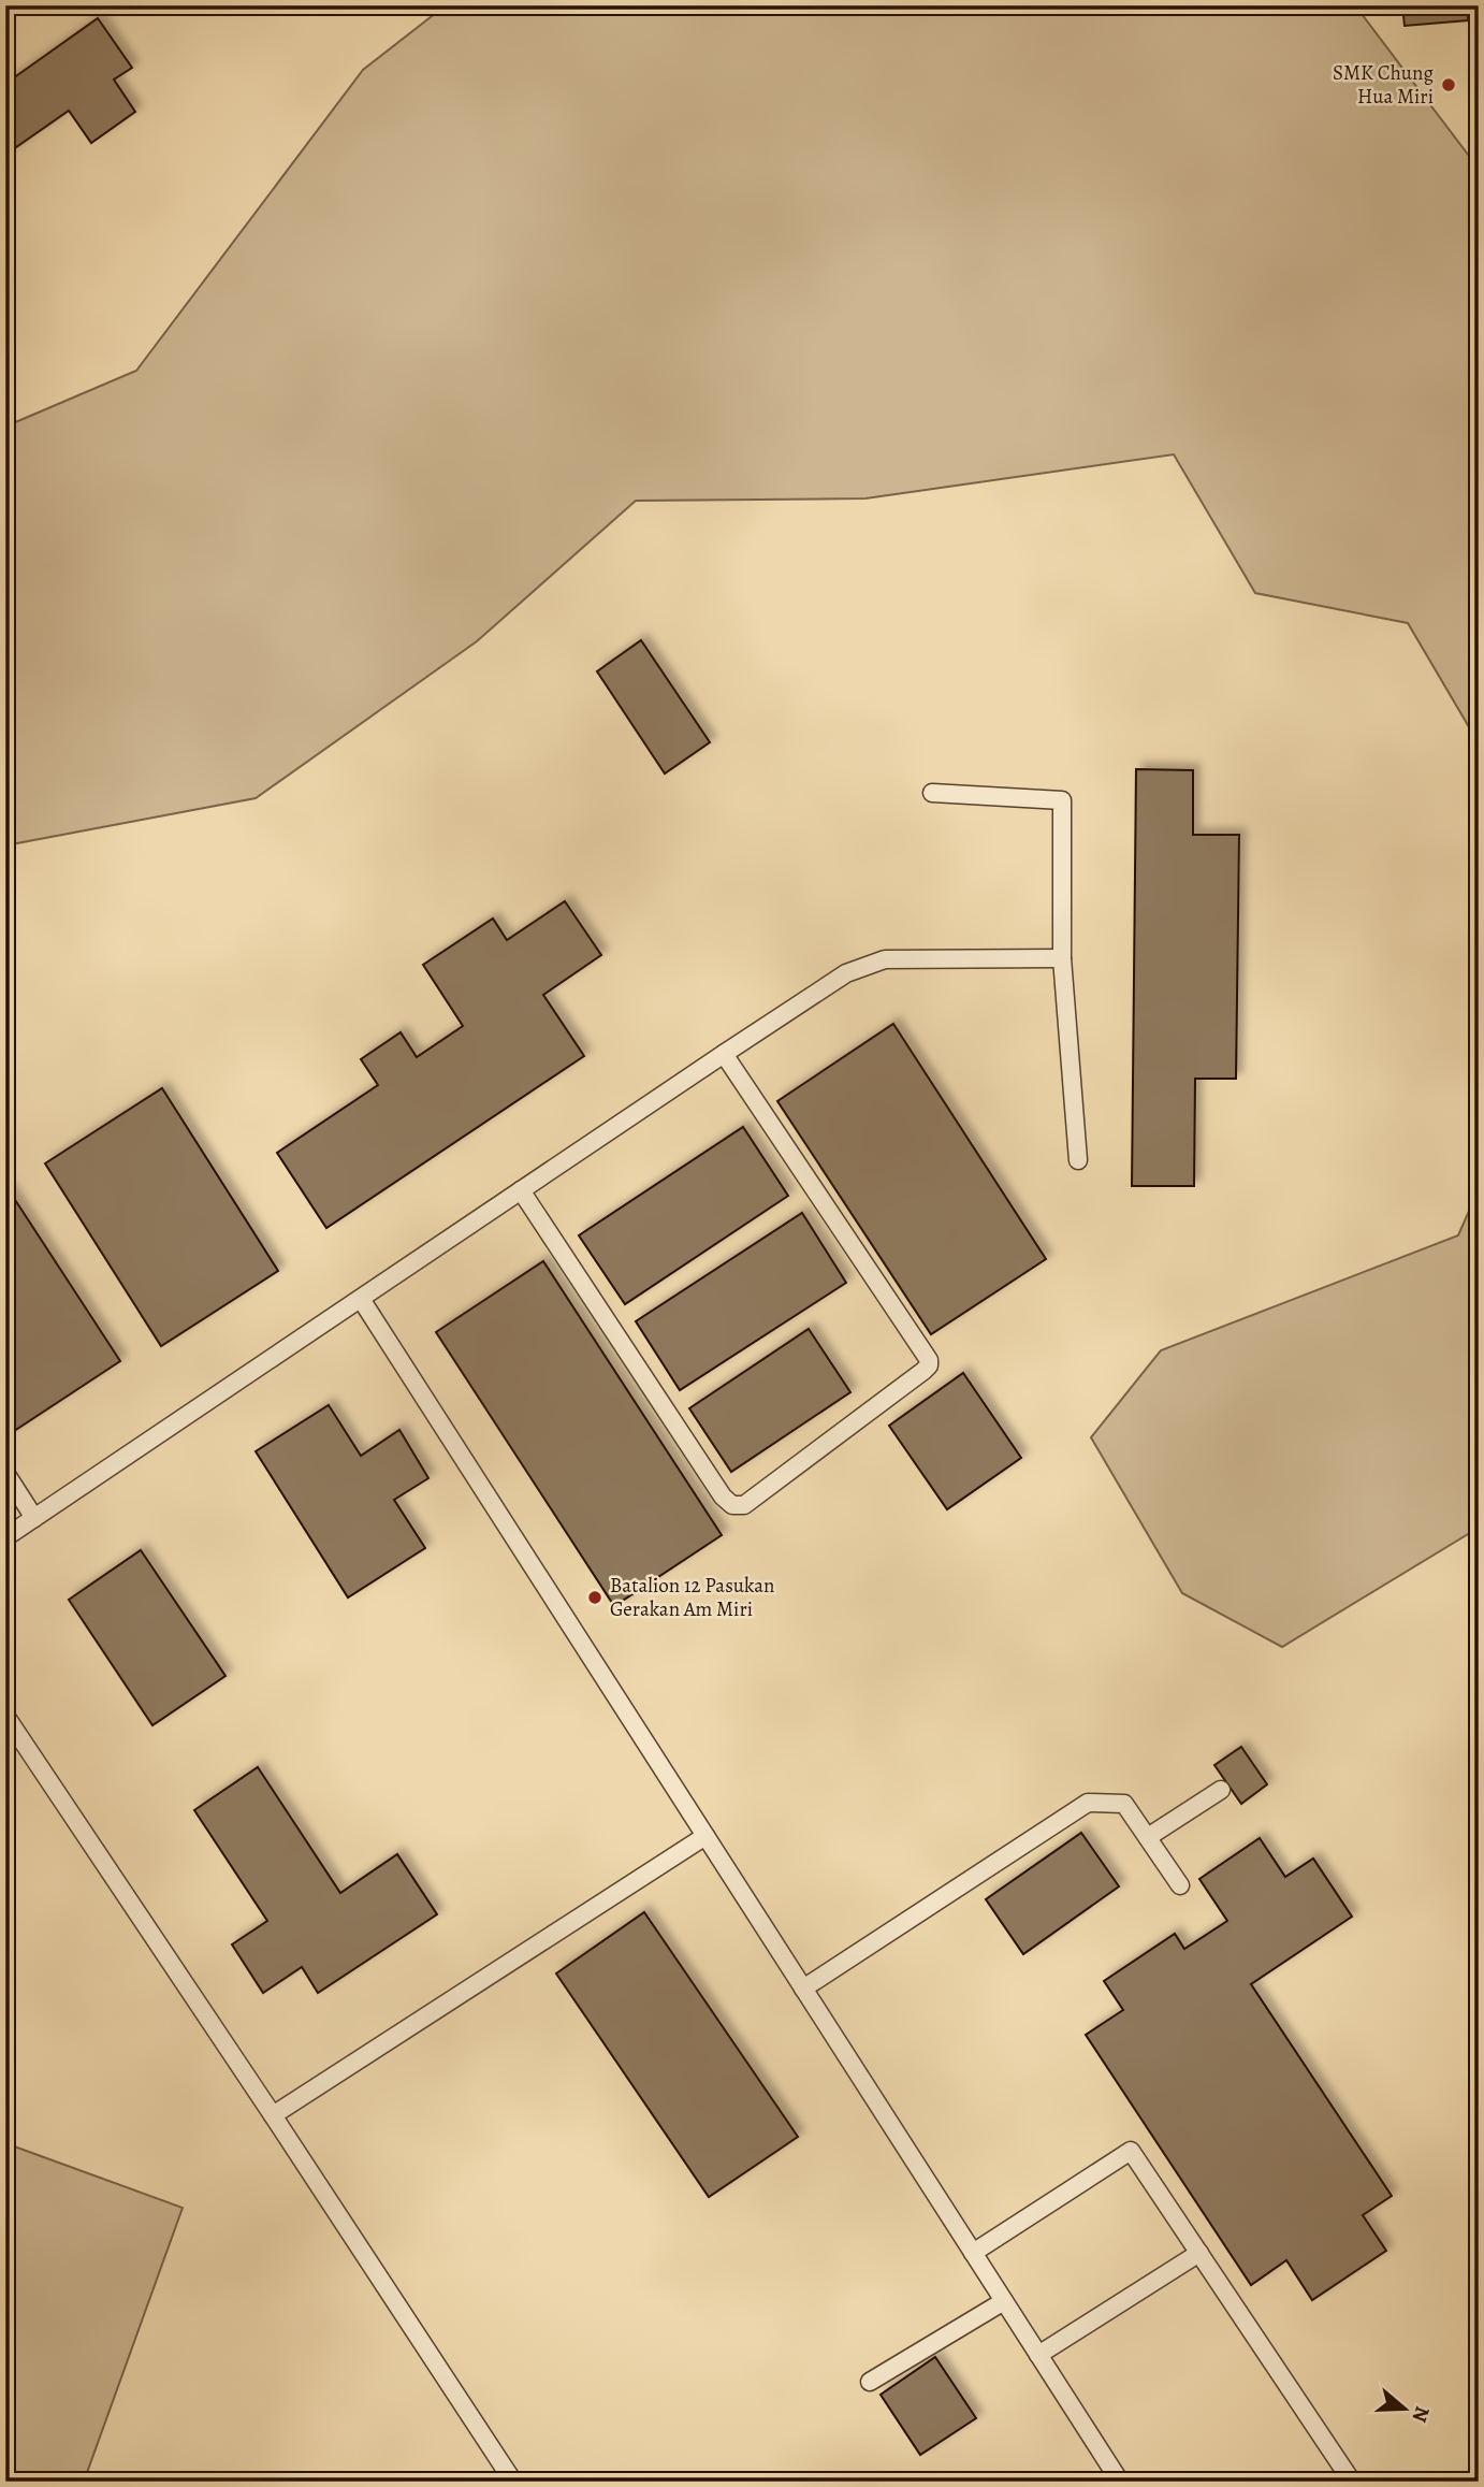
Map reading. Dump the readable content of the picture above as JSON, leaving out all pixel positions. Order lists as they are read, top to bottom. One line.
{"places":["SMK Chung Hua Miri","Batalion 12 Pasukan Gerakan Am Miri"],"north":"right"}
